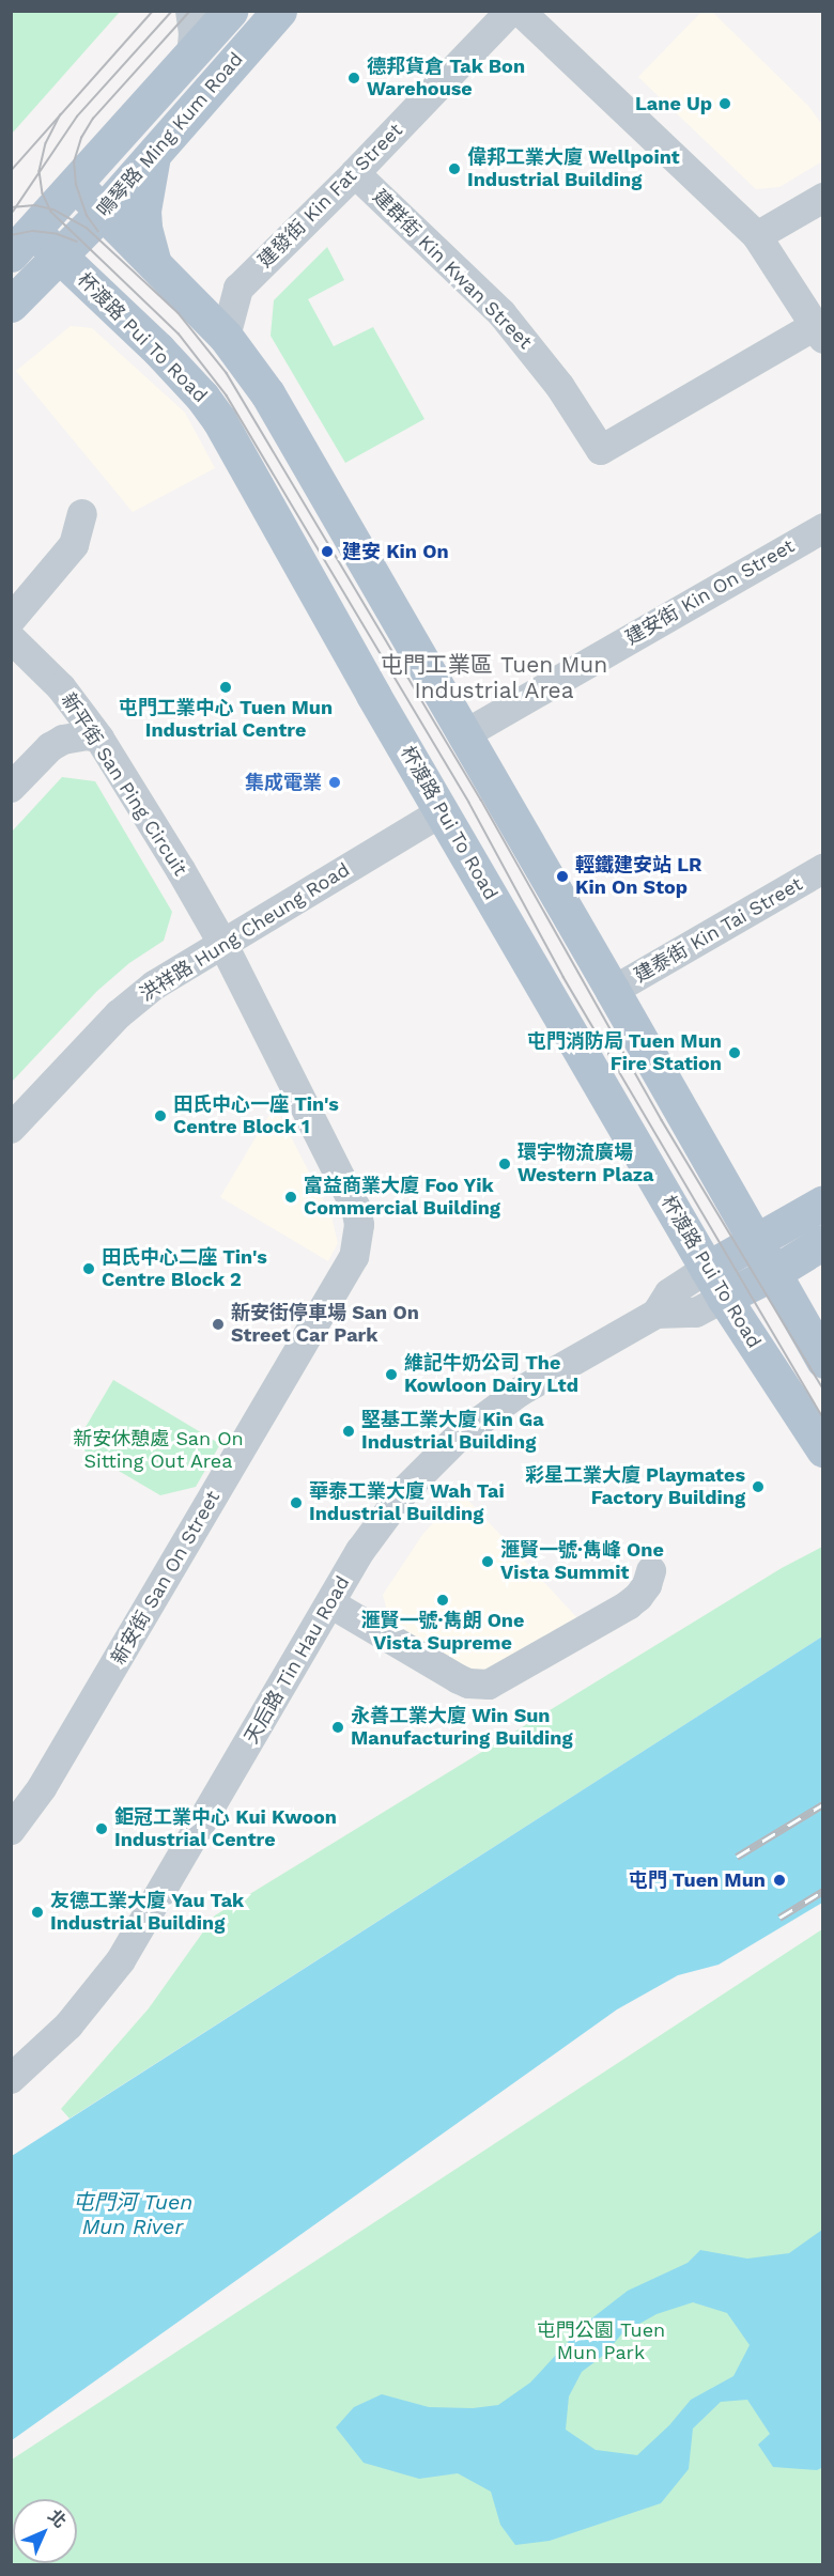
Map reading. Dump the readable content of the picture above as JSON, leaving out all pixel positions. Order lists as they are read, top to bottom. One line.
{"streets":{"main road":["鳴琴路 Ming Kum Road","杯渡路 Pui To Road"],"street":["建發街 Kin Fat Street","建群街 Kin Kwan Street","建安街 Kin On Street","新平街 San Ping Circuit","建泰街 Kin Tai Street","洪祥路 Hung Cheung Road","新安街 San On Street","天后路 Tin Hau Road"]},"crossings":[["鳴琴路 Ming Kum Road","杯渡路 Pui To Road"],["建發街 Kin Fat Street","建群街 Kin Kwan Street"],["杯渡路 Pui To Road","洪祥路 Hung Cheung Road"],["杯渡路 Pui To Road","天后路 Tin Hau Road"],["新平街 San Ping Circuit","洪祥路 Hung Cheung Road"],["新平街 San Ping Circuit","新安街 San On Street"],["洪祥路 Hung Cheung Road","新安街 San On Street"]],"districts":["屯門工業區 Tuen Mun Industrial Area"],"water":["屯門河 Tuen Mun River"],"parks":["新安休憩處 San On Sitting Out Area","屯門公園 Tuen Mun Park"],"places":["德邦貨倉 Tak Bon Warehouse","Lane Up","偉邦工業大廈 Wellpoint Industrial Building","建安 Kin On","屯門工業中心 Tuen Mun Industrial Centre","集成電業","輕鐵建安站 LR Kin On Stop","屯門消防局 Tuen Mun Fire Station","田氏中心一座 Tin's Centre Block 1","環宇物流廣場 Western Plaza","富益商業大廈 Foo Yik Commercial Building","田氏中心二座 Tin's Centre Block 2","新安街停車場 San On Street Car Park","維記牛奶公司 The Kowloon Dairy Ltd","堅基工業大廈 Kin Ga Industrial Building","彩星工業大廈 Playmates Factory Building","華泰工業大廈 Wah Tai Industrial Building","滙賢一號·雋峰 One Vista Summit","滙賢一號·雋朗 One Vista Supreme","永善工業大廈 Win Sun Manufacturing Building","鉅冠工業中心 Kui Kwoon Industrial Centre","屯門 Tuen Mun","友德工業大廈 Yau Tak Industrial Building"],"north":"top right"}
